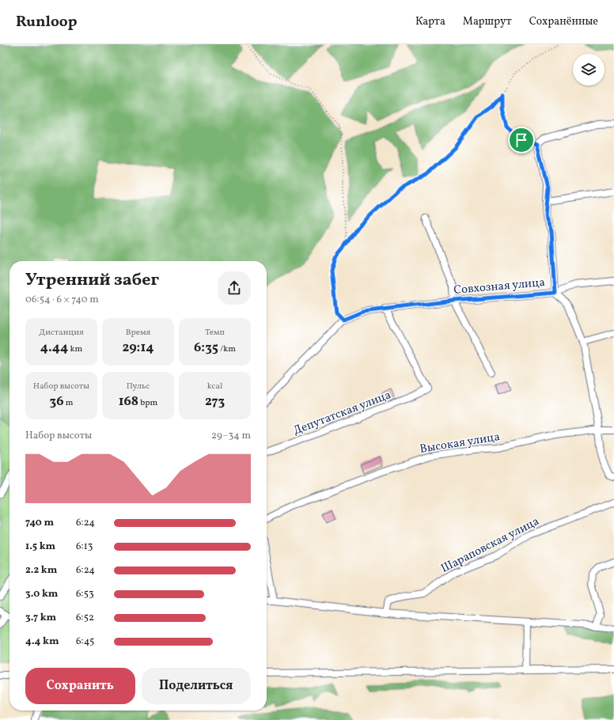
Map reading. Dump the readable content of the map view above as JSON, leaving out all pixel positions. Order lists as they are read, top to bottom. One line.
{"streets":{"street":["Совхозная улица","Депутатская улица","Высокая улица","Шараповская улица"]},"crossings":[["Совхозная улица","Депутатская улица"]],"page":{"header":"Runloop","nav":["Карта","Маршрут","Сохранённые"],"heading":["Утренний забег","06:54 · 6 × 740 m"],"stats":[["Дистанция","4.44 km"],["Время","29:14"],["Темп","6:35 /km"],["Набор высоты","36 m"],["Пульс","168 bpm"],["kcal","273"]],"chart":["Набор высоты","29–34 m"],"list":[{"name":"740 m","note":"6:24"},{"name":"1.5 km","note":"6:13"},{"name":"2.2 km","note":"6:24"},{"name":"3.0 km","note":"6:53"},{"name":"3.7 km","note":"6:52"},{"name":"4.4 km","note":"6:45"}],"buttons":["Сохранить","Поделиться"]}}
